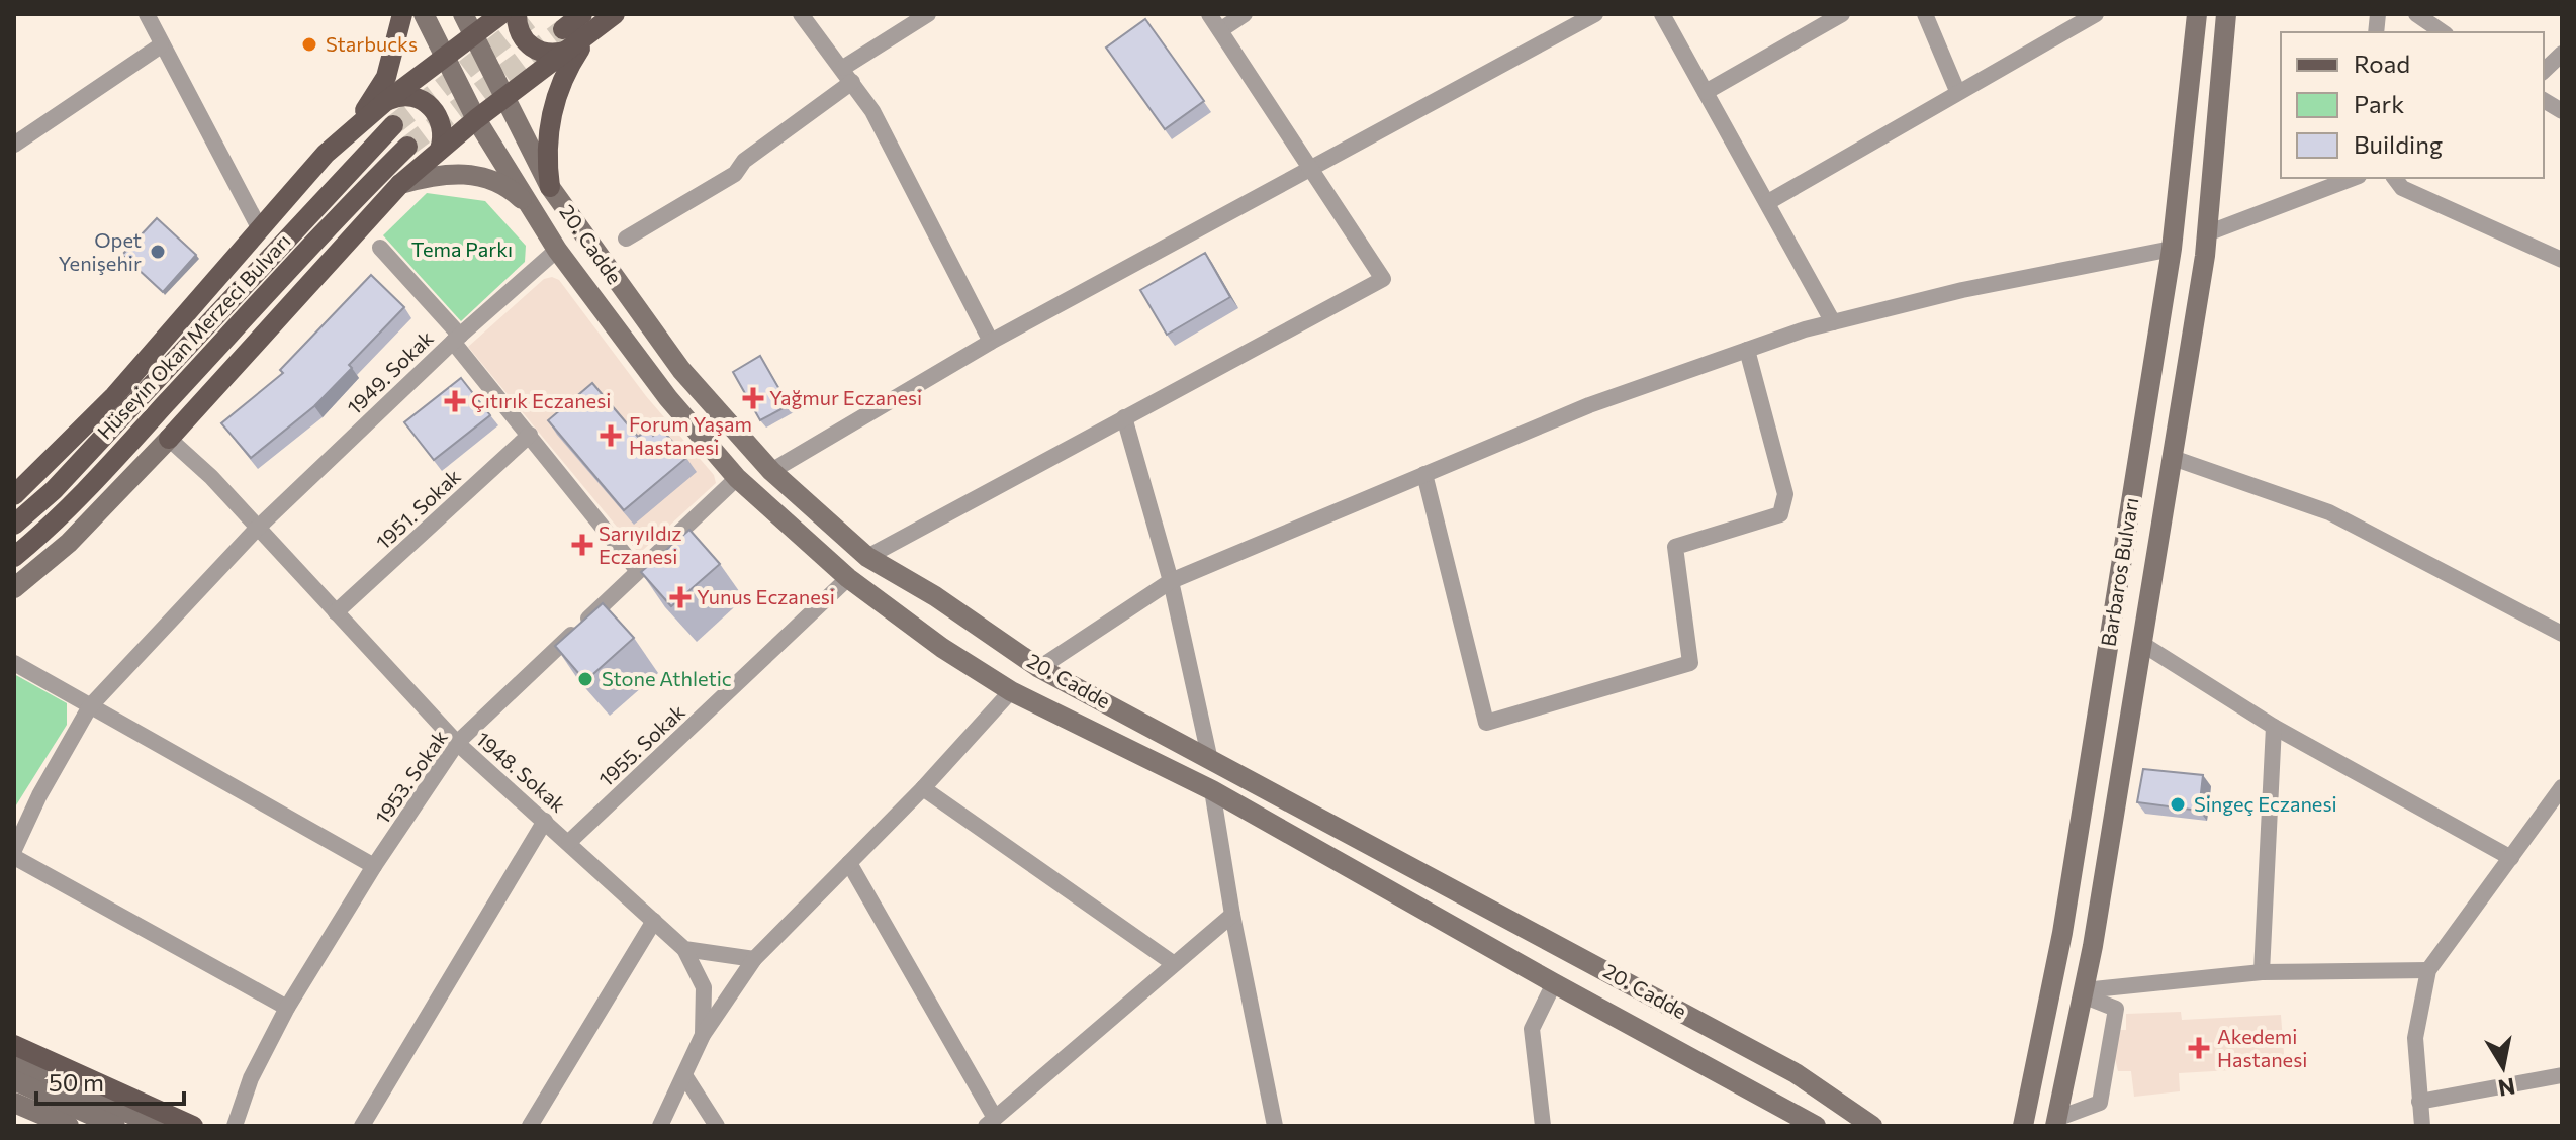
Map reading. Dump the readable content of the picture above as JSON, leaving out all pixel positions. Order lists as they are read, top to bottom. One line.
{"streets":{"main road":["Hüseyin Okan Merzeci Bulvarı"],"street":["20. Cadde","1949. Sokak","1951. Sokak","Barbaros Bulvarı","1955. Sokak","1948. Sokak","1953. Sokak"]},"crossings":[["20. Cadde","1949. Sokak"],["20. Cadde","1955. Sokak"],["20. Cadde","1953. Sokak"],["1949. Sokak","1948. Sokak"],["1951. Sokak","1948. Sokak"],["1955. Sokak","1948. Sokak"],["1948. Sokak","1953. Sokak"]],"parks":["Tema Parkı"],"places":{"other":["Starbucks","Opet Yenişehir","Stone Athletic","Singeç Eczanesi"],"health":["Yağmur Eczanesi","Çıtırık Eczanesi","Forum Yaşam Hastanesi","Sarıyıldız Eczanesi","Yunus Eczanesi","Akedemi Hastanesi"]},"legend":["Road","Park","Building"],"scale_bar":"50 m","north":"bottom"}
